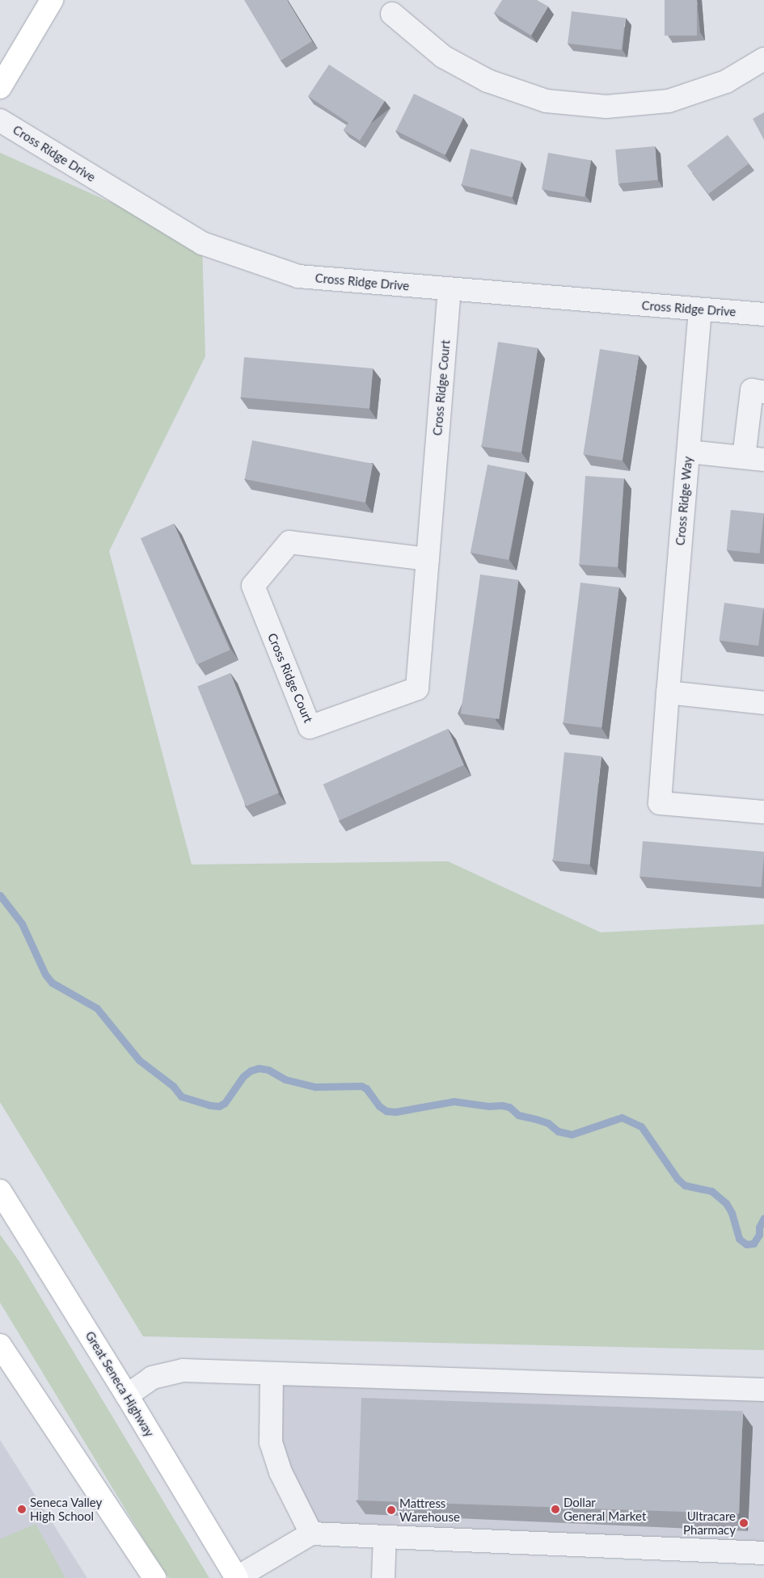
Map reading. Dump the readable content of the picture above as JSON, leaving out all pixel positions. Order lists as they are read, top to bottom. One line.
{"streets":{"main road":["Great Seneca Highway"],"street":["Cross Ridge Drive","Cross Ridge Court","Cross Ridge Way"]},"crossings":[["Cross Ridge Drive","Cross Ridge Court"],["Cross Ridge Drive","Cross Ridge Way"]],"places":["Seneca Valley High School","Dollar General Market","Mattress Warehouse","Ultracare Pharmacy"]}
